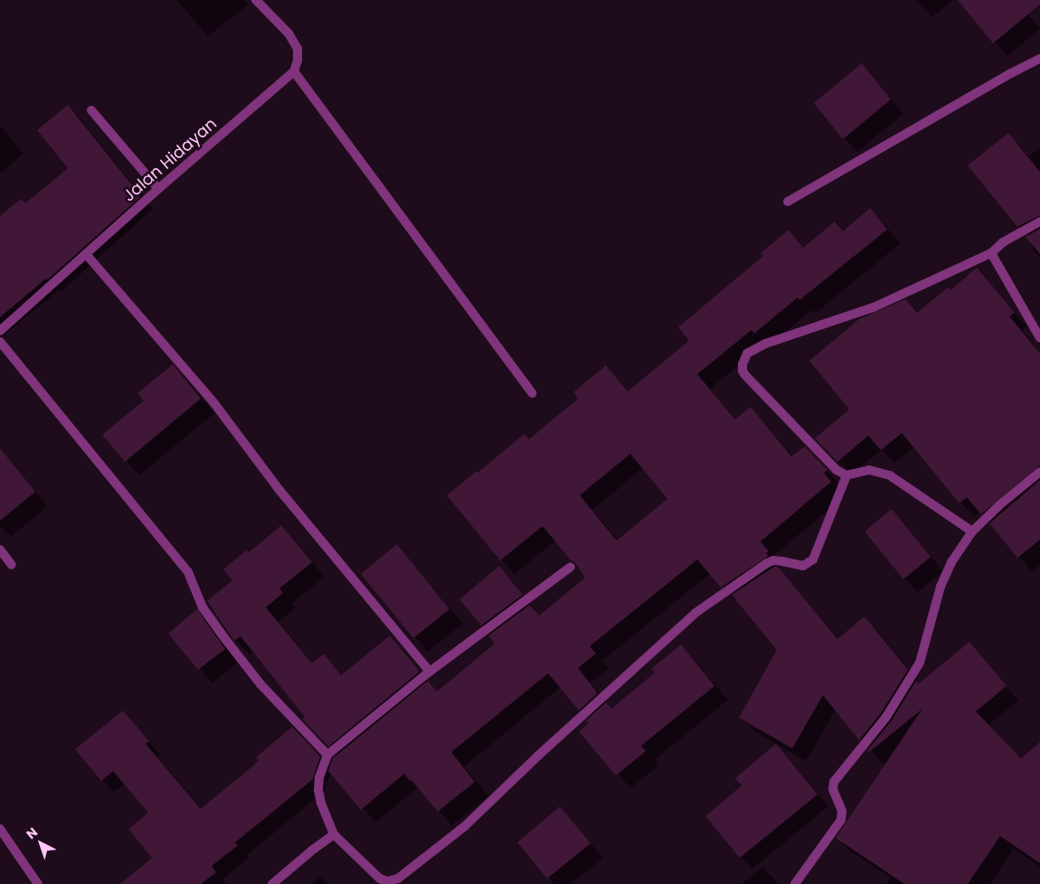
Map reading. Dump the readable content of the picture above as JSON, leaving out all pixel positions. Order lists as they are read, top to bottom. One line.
{"streets":{"street":["Jalan Hidayan"]},"north":"top left"}
